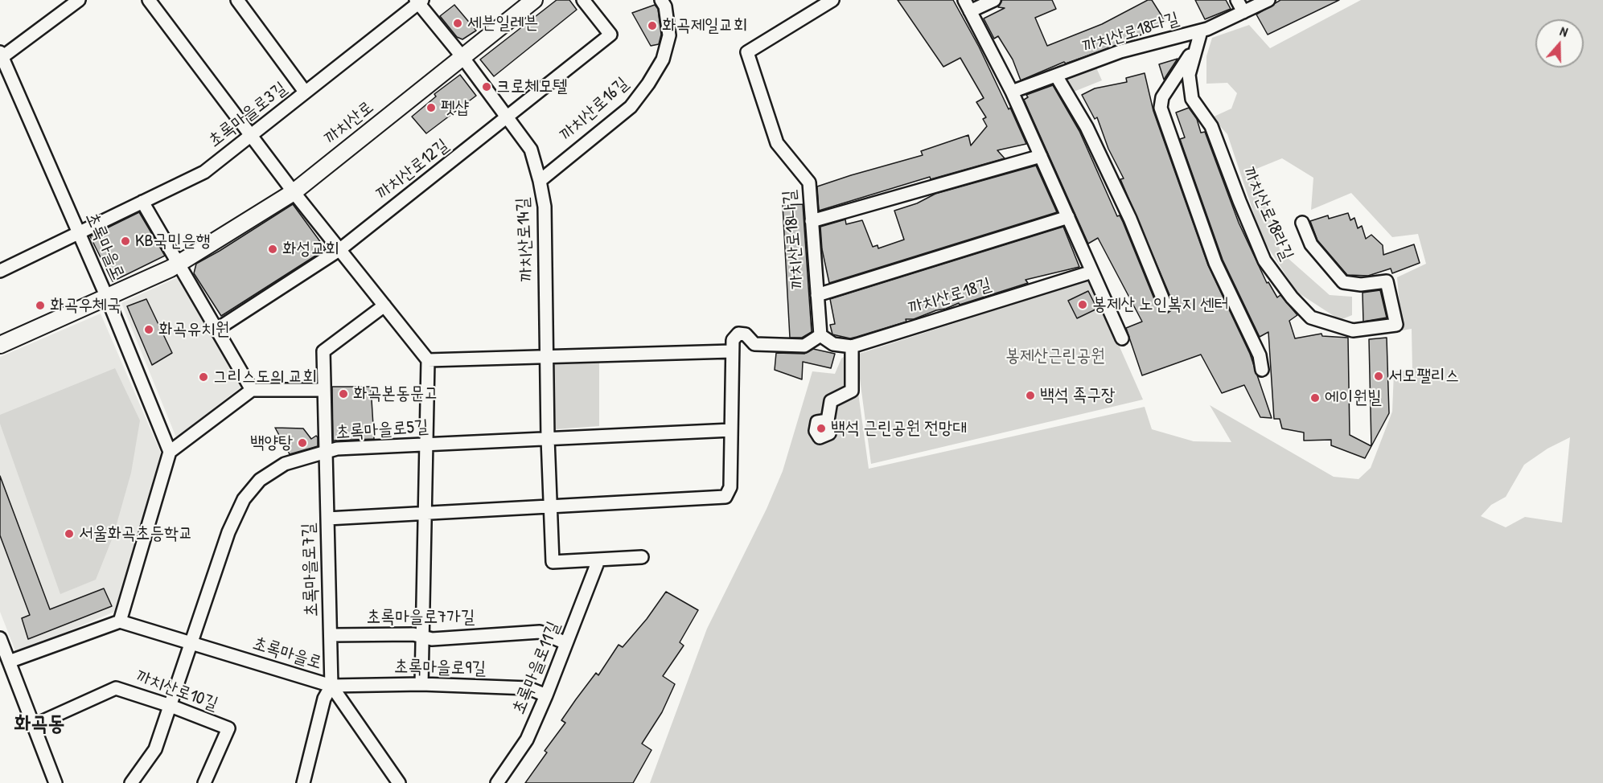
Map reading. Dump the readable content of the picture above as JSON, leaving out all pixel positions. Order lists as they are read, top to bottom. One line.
{"streets":{"street":["까치산로18다길","까치산로16길","초록마을로3길","까치산로","까치산로12길","까치산로18라길","까치산로14길","까치산로18나길","초록마을로","까치산로18길","초록마을로5길","초록마을로7길","초록마을로7가길","초록마을로9길","초록마을로11길","까치산로10길"]},"crossings":[["까치산로18다길","까치산로18라길"],["까치산로16길","까치산로14길"],["초록마을로3길","까치산로14길"],["초록마을로3길","초록마을로"],["까치산로","까치산로14길"],["까치산로","초록마을로"],["까치산로12길","까치산로14길"],["까치산로14길","초록마을로5길"],["까치산로14길","초록마을로11길"],["초록마을로","초록마을로5길"],["초록마을로","초록마을로7길"],["초록마을로","초록마을로9길"],["초록마을로5길","초록마을로7길"],["초록마을로5길","까치산로10길"],["초록마을로7길","초록마을로7가길"],["초록마을로7길","초록마을로9길"],["초록마을로7가길","초록마을로11길"],["초록마을로9길","초록마을로11길"]],"districts":["화곡동"],"parks":["봉제산근린공원"],"places":["세븐일레븐","화곡제일교회","크로체모텔","펫샵","KB국민은행","화성교회","봉제산 노인복지 센터","화곡우체국","화곡유치원","서모팰리스","그리스도의 교회","화곡본동문고","백석 족구장","에이원빌","백석 근린공원 전망대","백양탕","서울화곡초등학교"],"north":"top"}
